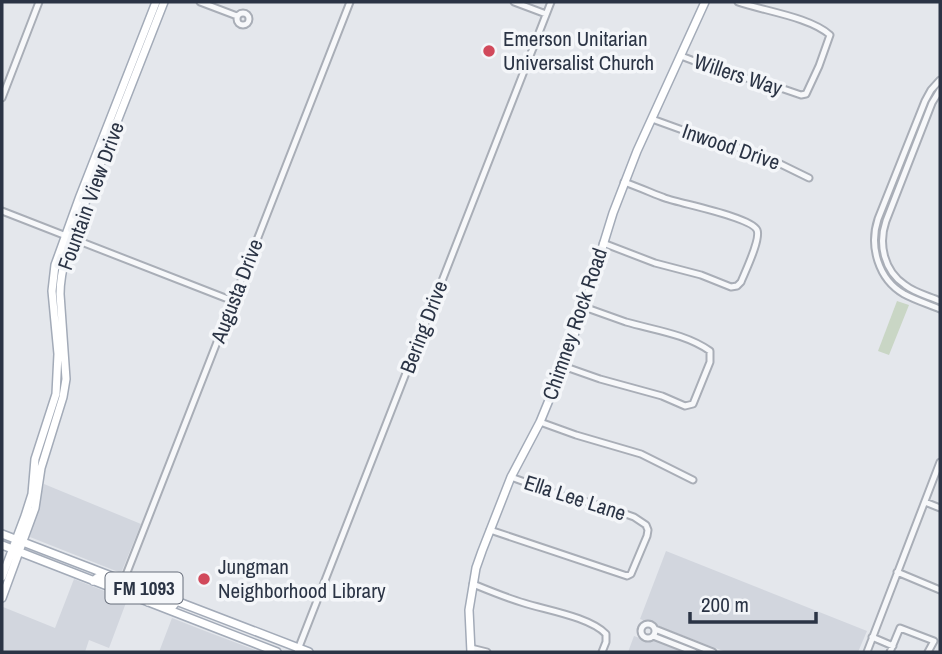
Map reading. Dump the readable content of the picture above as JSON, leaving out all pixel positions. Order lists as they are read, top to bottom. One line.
{"streets":{"main road":["Fountain View Drive","Chimney Rock Road","FM 1093"],"street":["Willers Way","Inwood Drive","Augusta Drive","Bering Drive","Ella Lee Lane"]},"crossings":[["Willers Way","Chimney Rock Road"],["Inwood Drive","Chimney Rock Road"],["Fountain View Drive","FM 1093"],["Augusta Drive","FM 1093"],["Chimney Rock Road","Ella Lee Lane"],["Bering Drive","FM 1093"]],"places":["Emerson Unitarian Universalist Church","Jungman Neighborhood Library"],"scale_bar":"200 m"}
